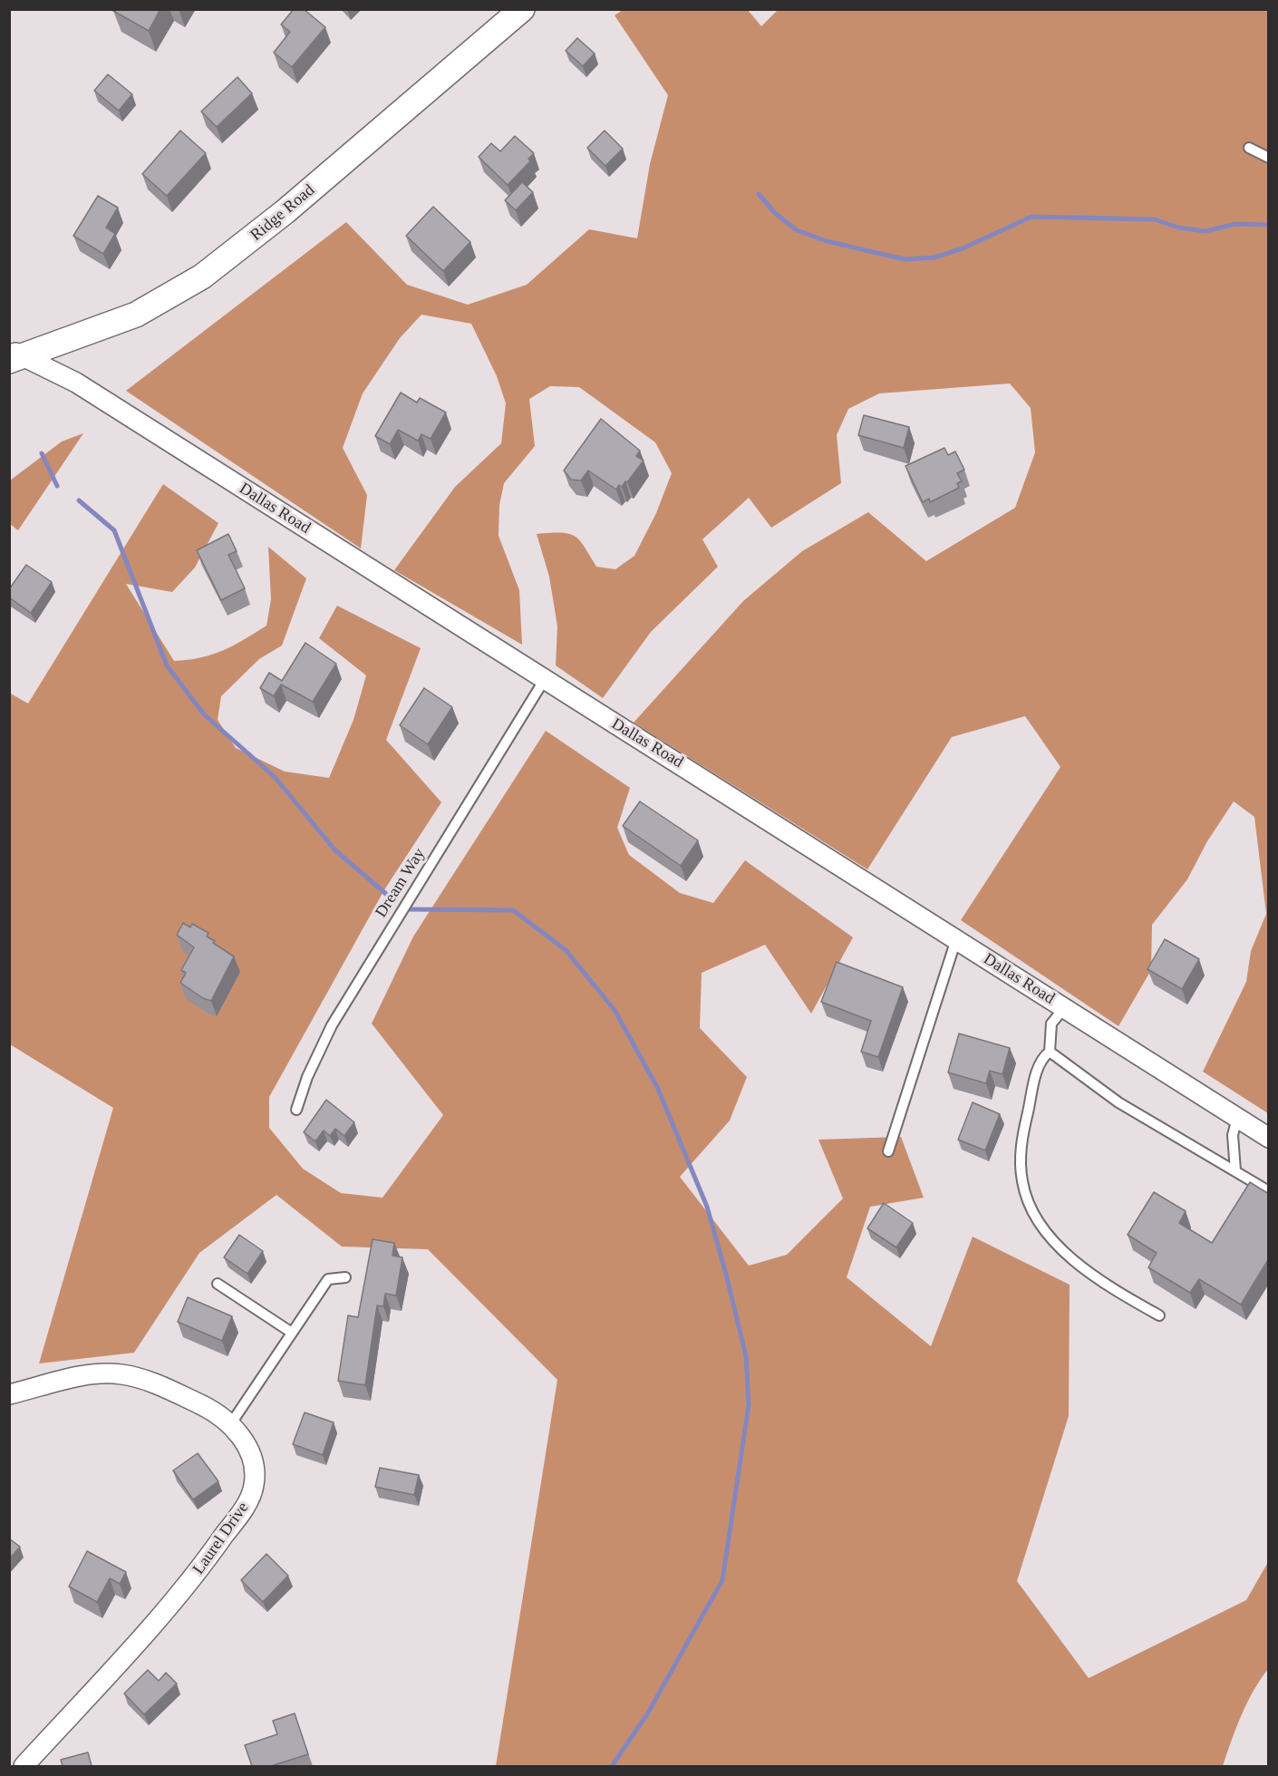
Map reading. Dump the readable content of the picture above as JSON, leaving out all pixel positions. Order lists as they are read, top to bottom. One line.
{"streets":{"street":["Ridge Road","Dallas Road","Laurel Drive"],"lane":["Dream Way"]},"crossings":[["Ridge Road","Dallas Road"],["Dallas Road","Dream Way"]]}
